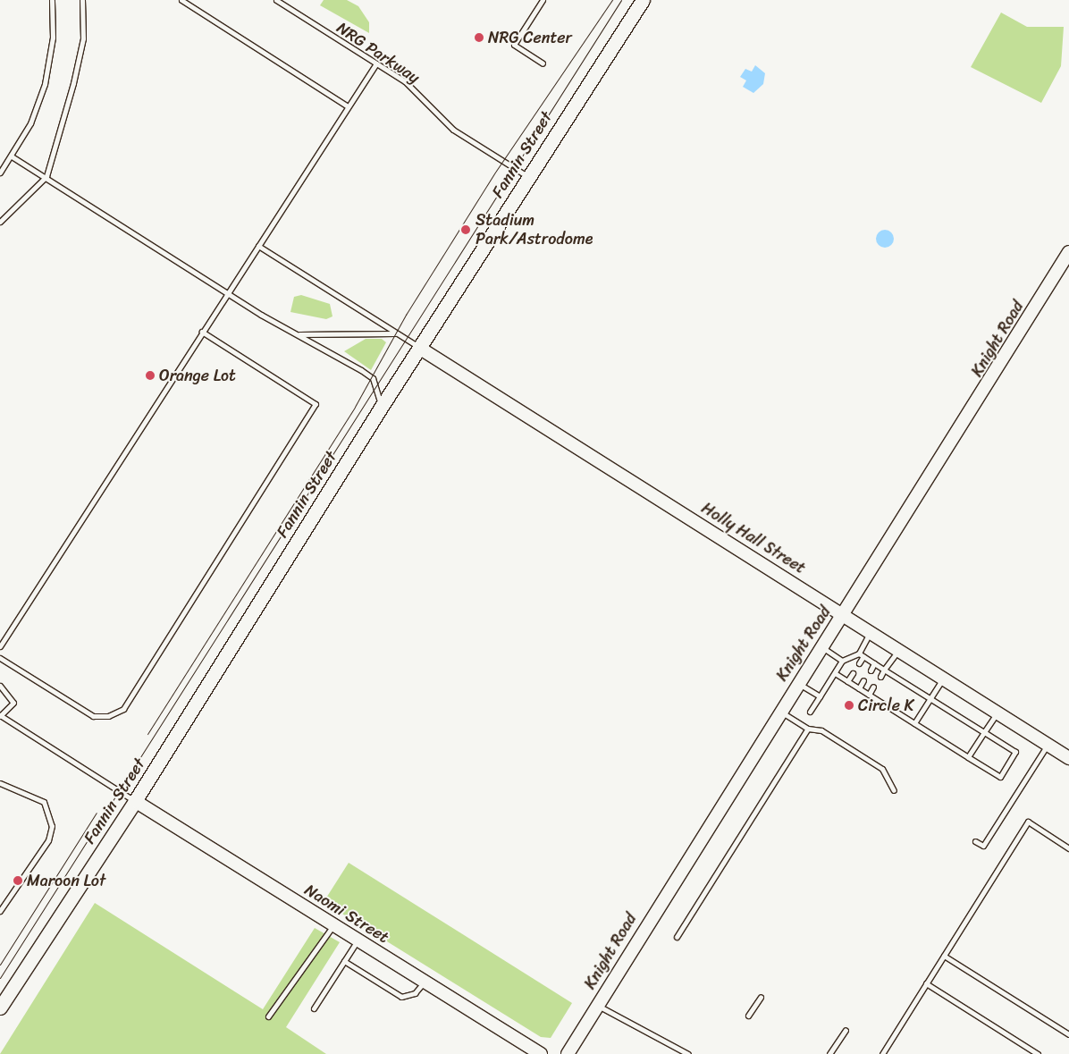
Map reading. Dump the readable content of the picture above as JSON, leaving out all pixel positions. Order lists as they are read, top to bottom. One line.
{"streets":{"main road":["Fannin Street"],"street":["Knight Road","Holly Hall Street","Naomi Street"],"lane":["NRG Parkway"]},"crossings":[["NRG Parkway","Fannin Street"],["Fannin Street","Holly Hall Street"],["Fannin Street","Naomi Street"],["Knight Road","Holly Hall Street"]],"places":["NRG Center","Stadium Park/Astrodome","Orange Lot","Circle K","Maroon Lot"]}
